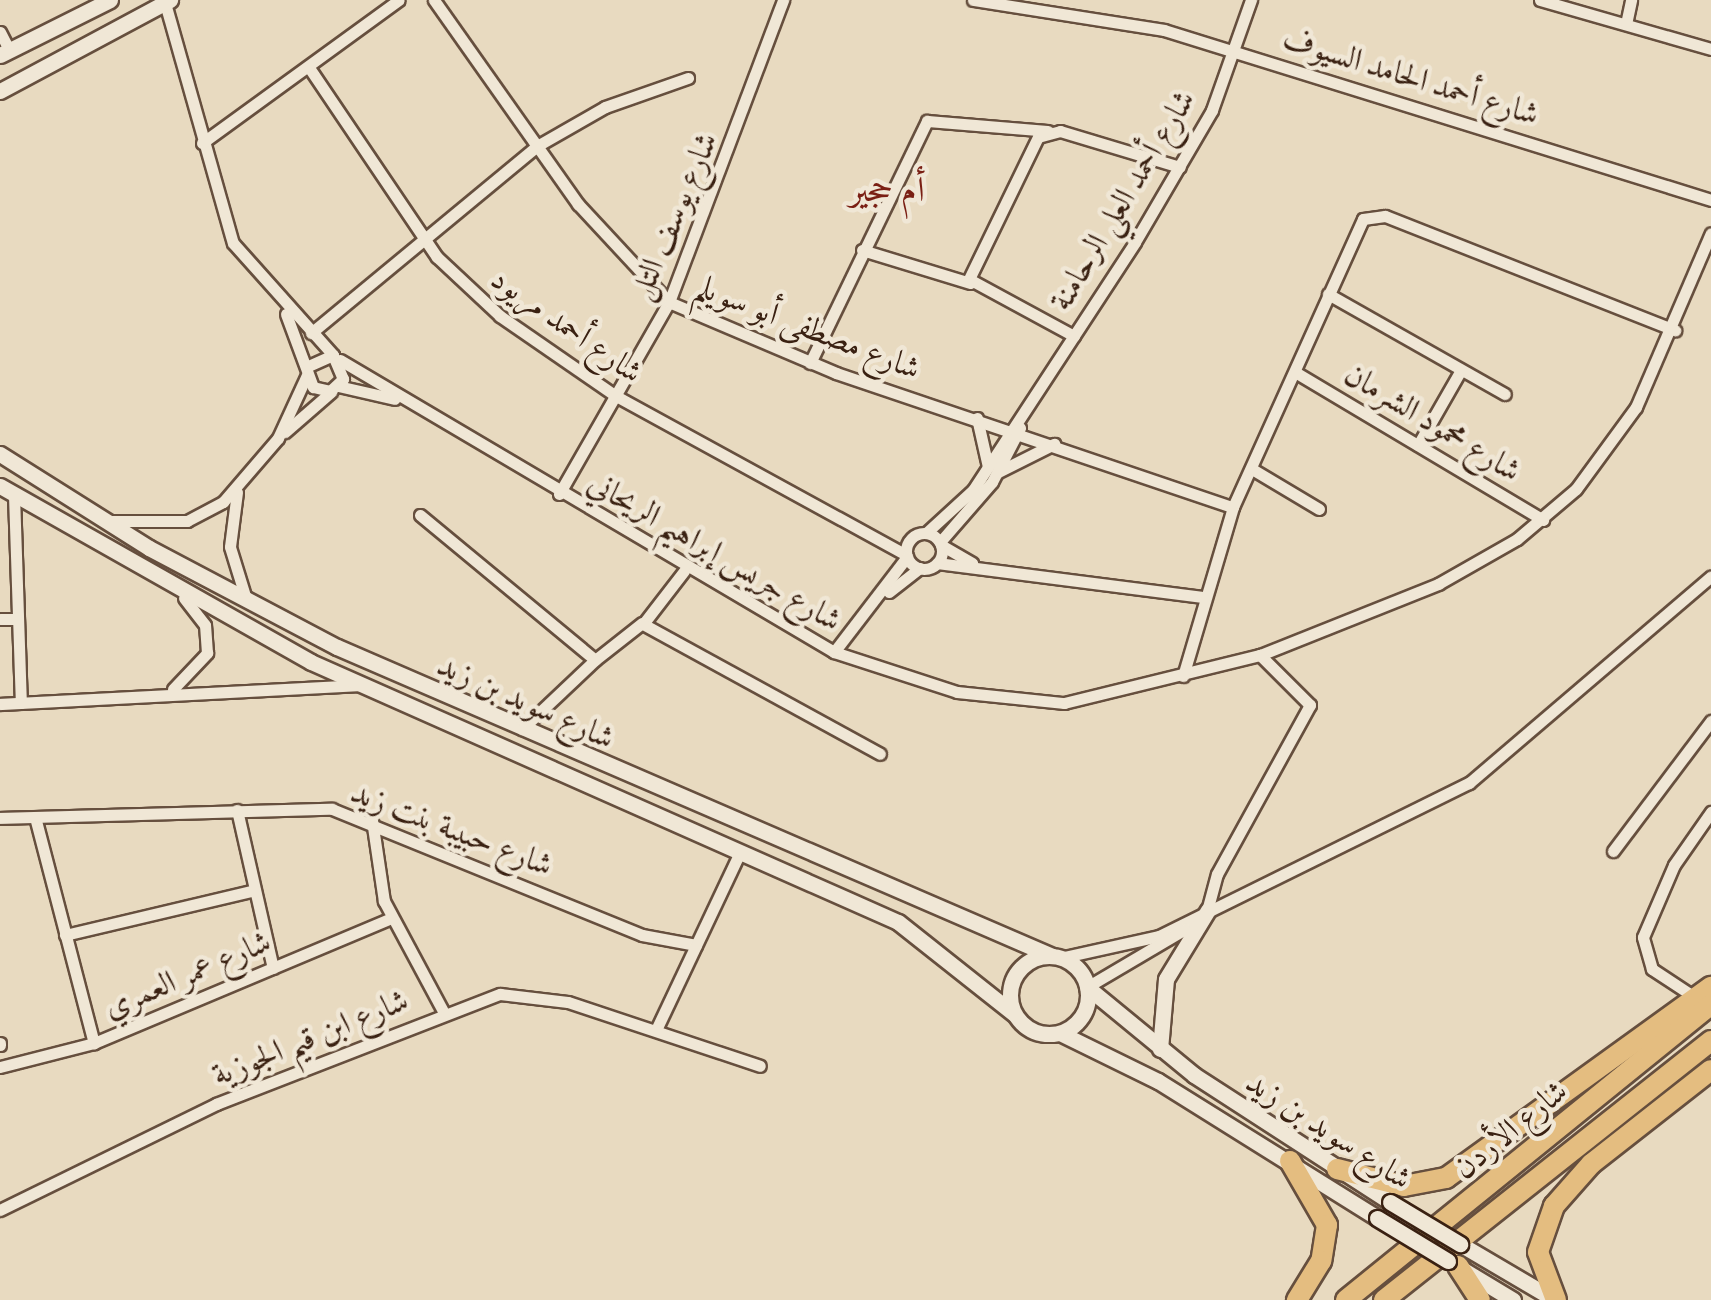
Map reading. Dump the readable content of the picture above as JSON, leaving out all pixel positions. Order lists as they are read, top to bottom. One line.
{"streets":{"highway":["شارع الأردن"],"main road":["شارع سويد بن زيد"],"street":["شارع أحمد الحامد السيوف","شارع أحمد العلي الرحامنة","شارع يوسف التل","شارع أحمد مريود","شارع مصطفى أبو سويلم","شارع محمود الشرمان","شارع جريس إبراهيم الريحاني","شارع حبيبة بنت زيد","شارع عمر العمري","شارع ابن قيم الجوزية"]},"crossings":[["شارع أحمد الحامد السيوف","شارع أحمد العلي الرحامنة"],["شارع أحمد العلي الرحامنة","شارع أحمد مريود"],["شارع أحمد العلي الرحامنة","شارع مصطفى أبو سويلم"],["شارع يوسف التل","شارع أحمد مريود"],["شارع يوسف التل","شارع مصطفى أبو سويلم"],["شارع يوسف التل","شارع جريس إبراهيم الريحاني"],["شارع محمود الشرمان","شارع جريس إبراهيم الريحاني"]],"districts":["أم حجير"]}
